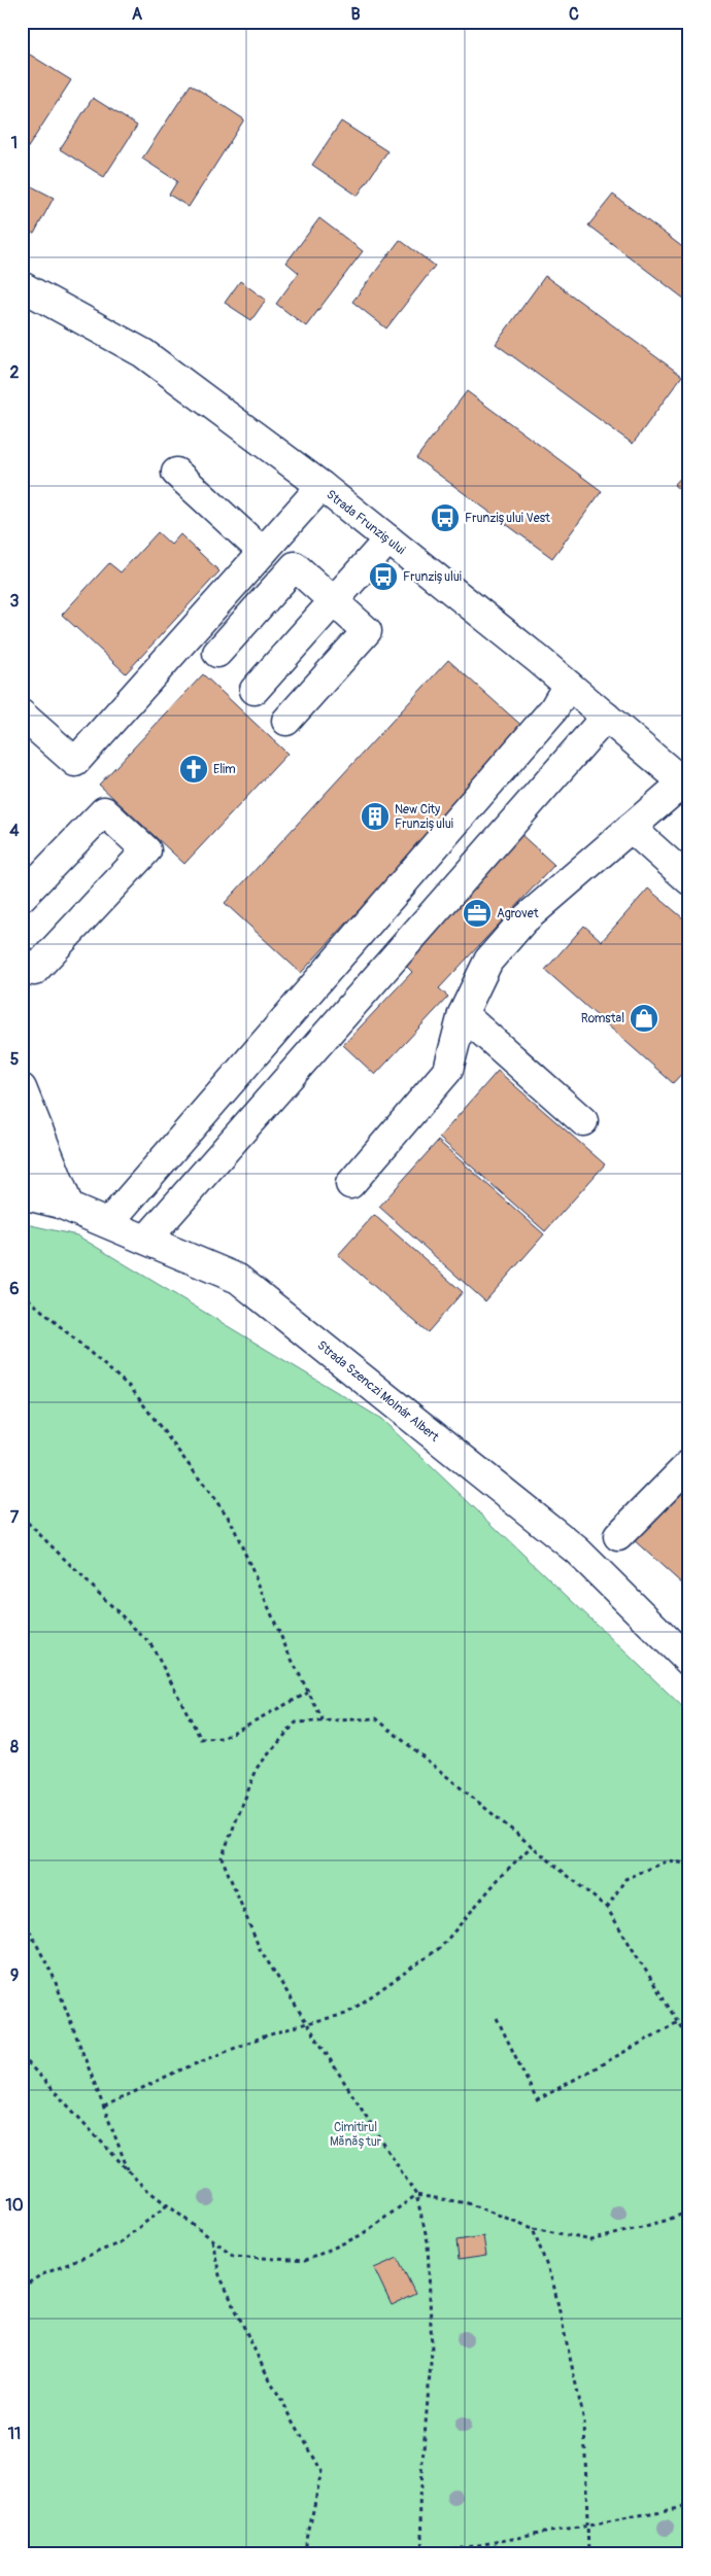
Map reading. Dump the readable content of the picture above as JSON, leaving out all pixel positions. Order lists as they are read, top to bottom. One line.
{"streets":{"main road":["Strada Frunzișului","Strada Szenczi Molnár Albert"]},"parks":["Cimitirul Mănăștur"],"places":{"bus stop":["Frunzișului Vest","Frunzișului"],"church":["Elim"],"building":["New City Frunzișului"],"office":["Agrovet"],"shop":["Romstal"]},"grid":{"columns":["A","B","C"],"rows":["1","2","3","4","5","6","7","8","9","10","11"]}}
